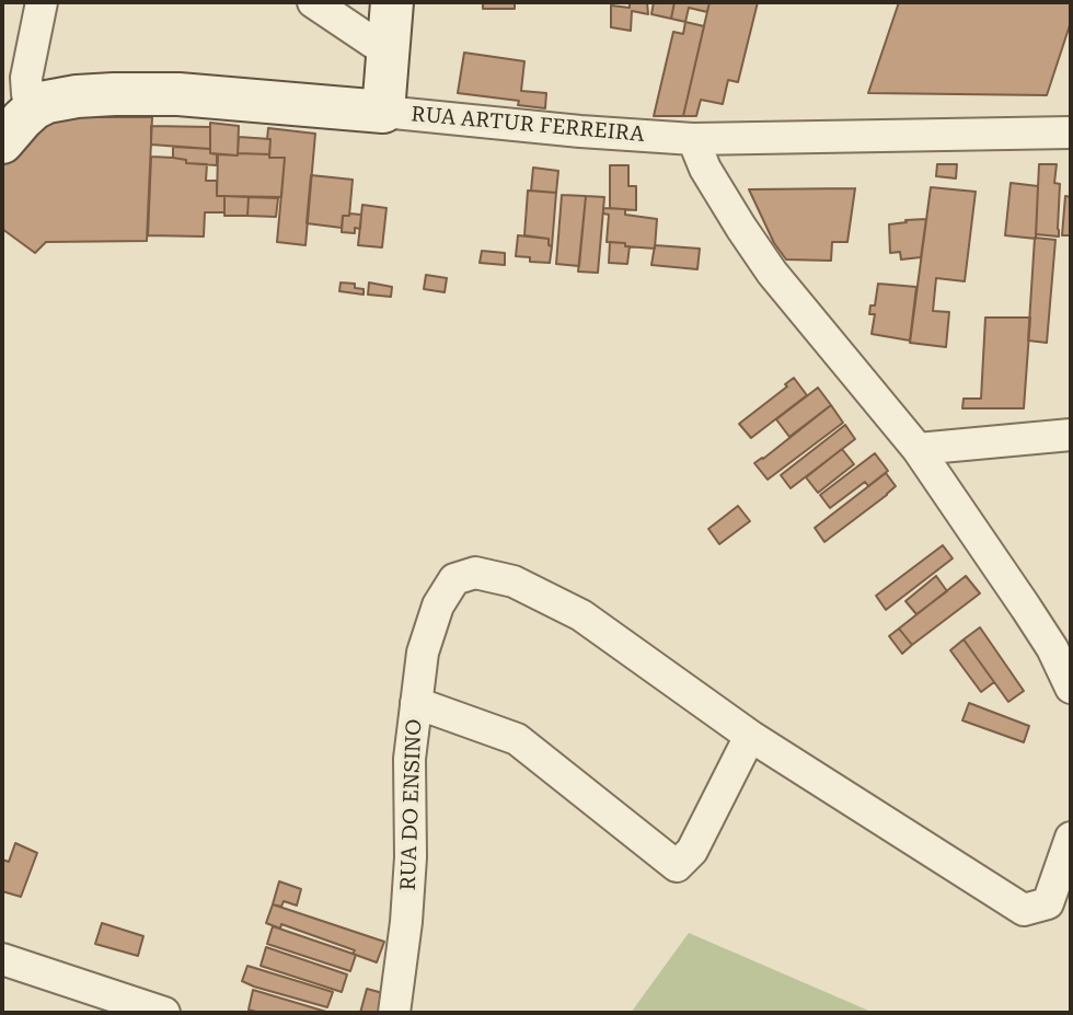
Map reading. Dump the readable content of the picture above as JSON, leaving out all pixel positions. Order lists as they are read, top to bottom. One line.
{"streets":{"street":["RUA ARTUR FERREIRA","RUA DO ENSINO"]}}
